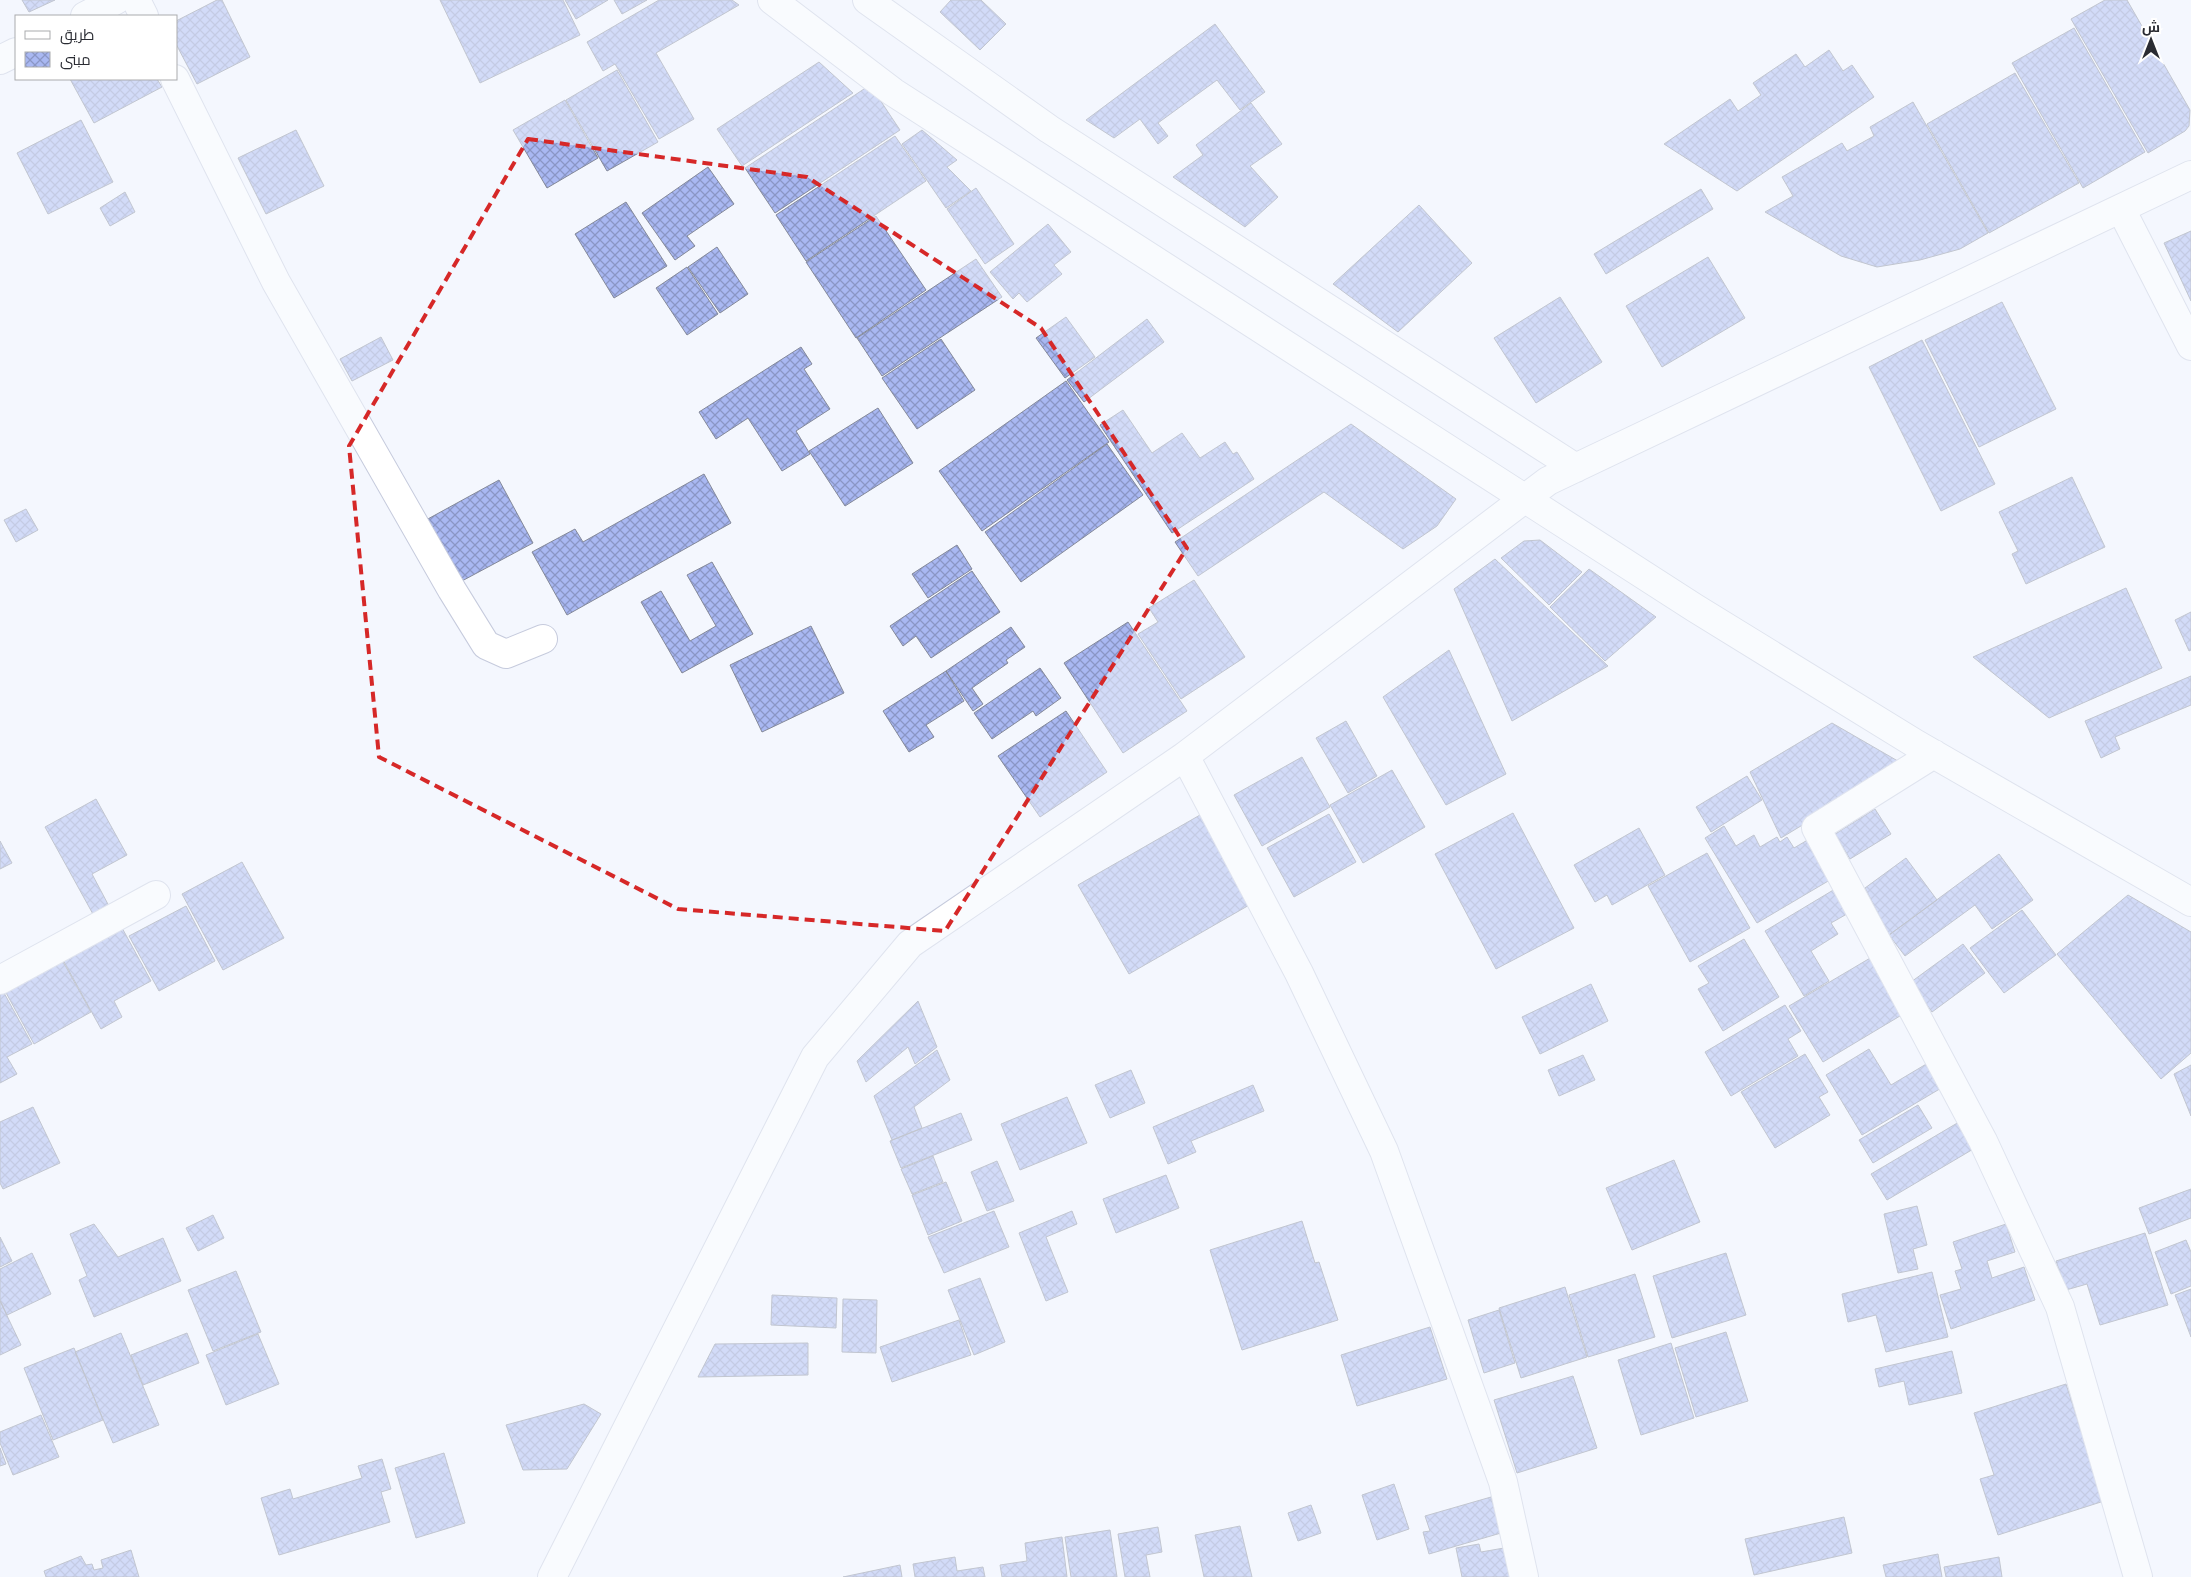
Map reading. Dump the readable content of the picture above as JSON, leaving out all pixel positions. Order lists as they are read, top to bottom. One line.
{"legend":["طريق","مبنى"],"north":"top"}
